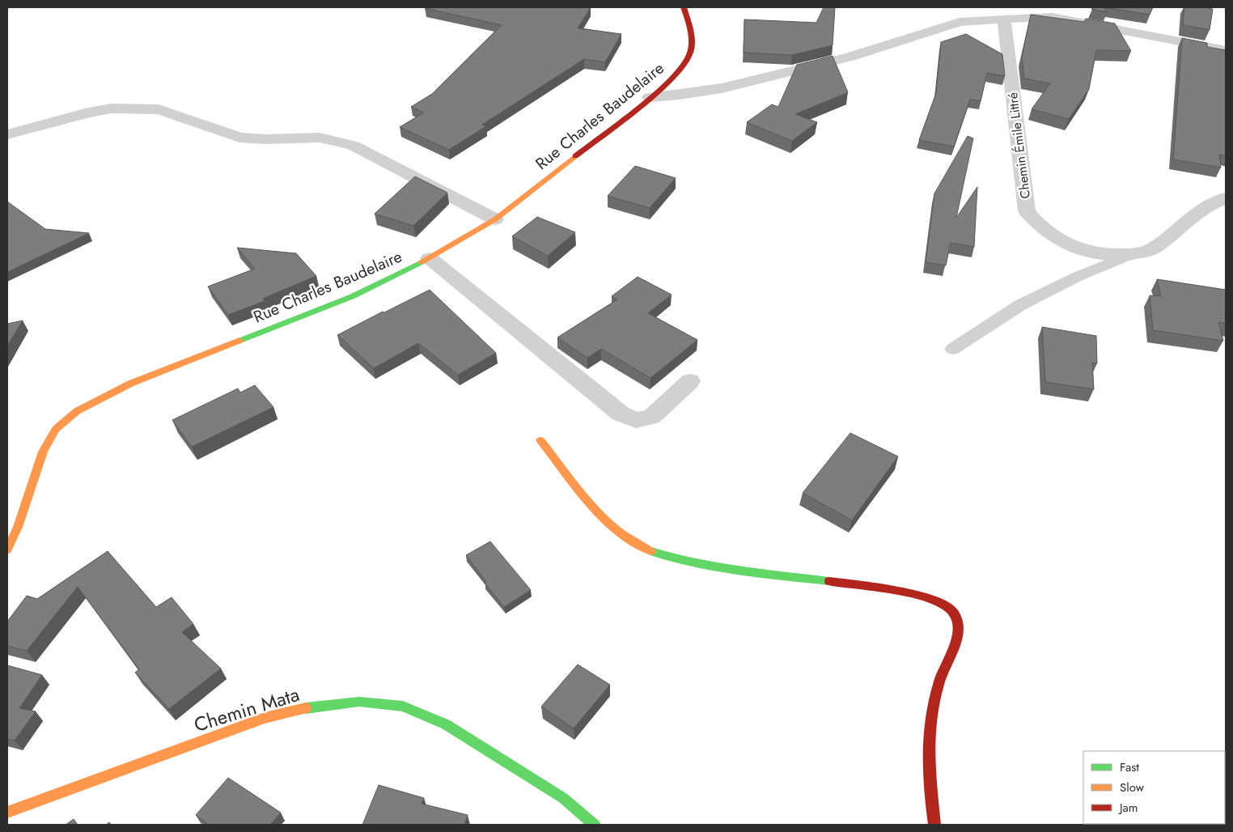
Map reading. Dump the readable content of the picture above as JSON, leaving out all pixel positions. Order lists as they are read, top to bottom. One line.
{"streets":{"main road":["Rue Charles Baudelaire","Chemin Mata"],"street":["Chemin Émile Littré"]},"legend":["Fast","Slow","Jam"]}
